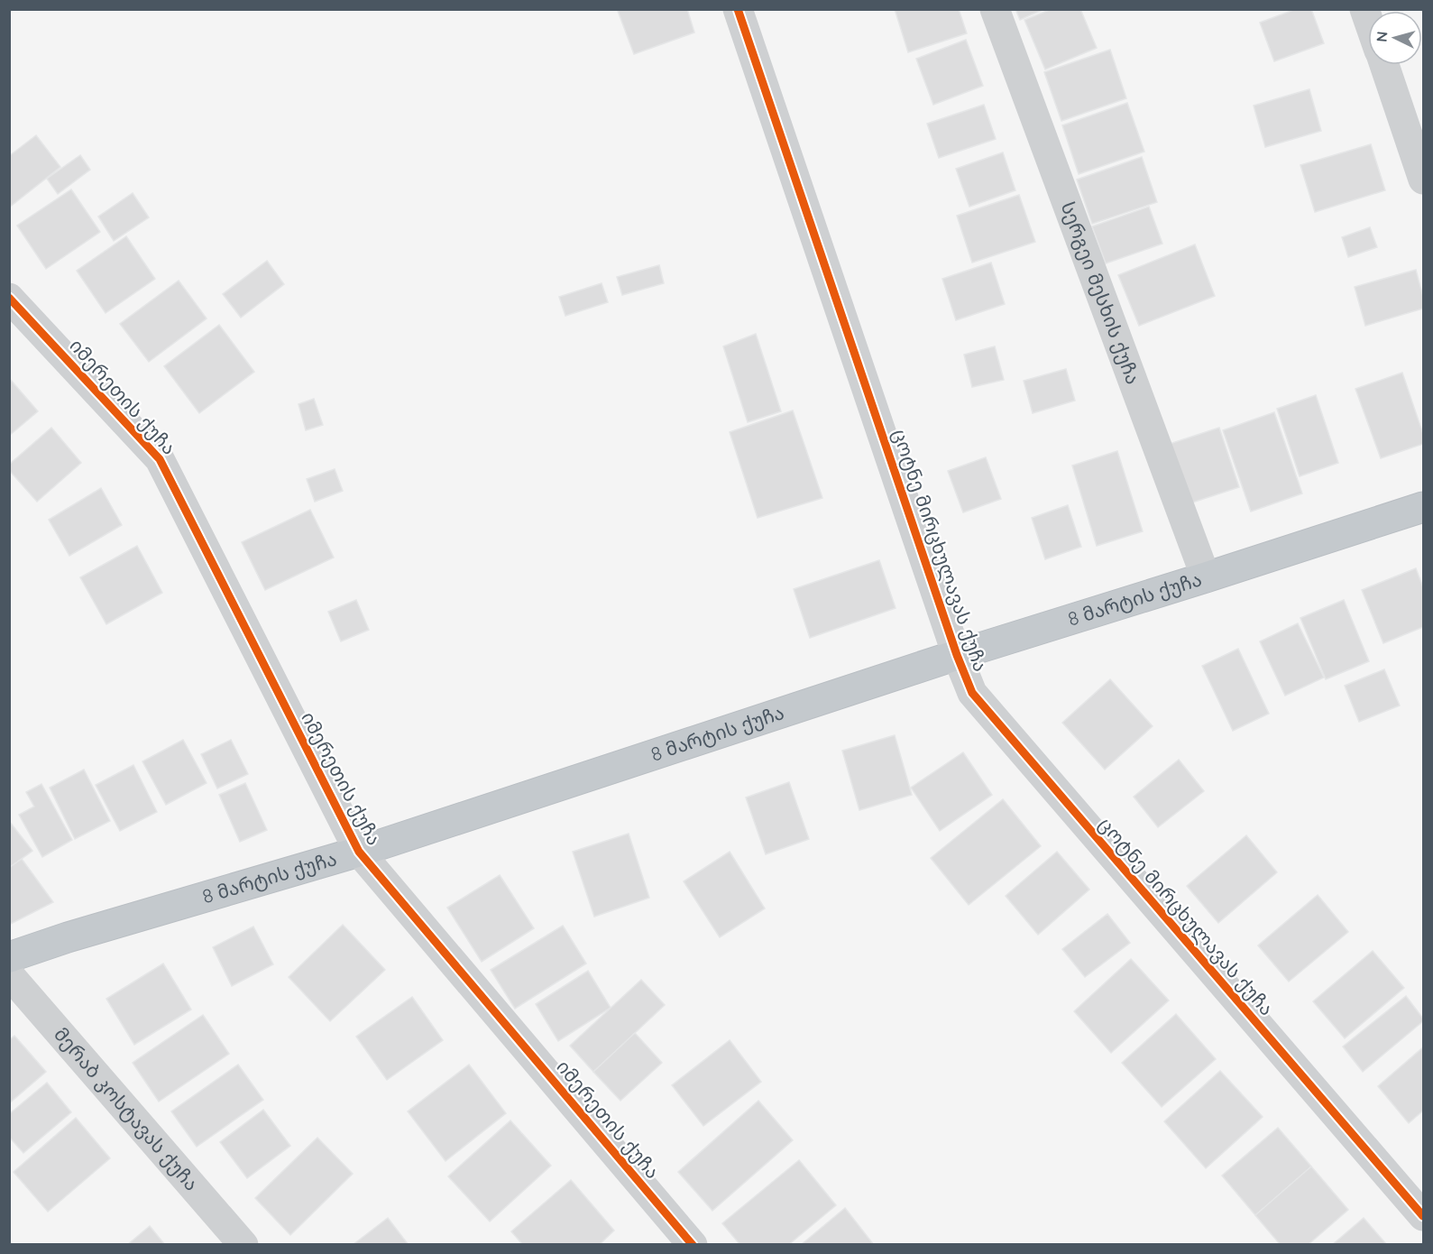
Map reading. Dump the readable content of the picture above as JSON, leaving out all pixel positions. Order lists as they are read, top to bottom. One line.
{"streets":{"highway":["8 მარტის ქუჩა"],"street":["სერგეი მესხის ქუჩა","იმერეთის ქუჩა","ცოტნე მირცხულავას ქუჩა","მერაბ კოსტავას ქუჩა"]},"crossings":[["სერგეი მესხის ქუჩა","8 მარტის ქუჩა"],["იმერეთის ქუჩა","8 მარტის ქუჩა"],["ცოტნე მირცხულავას ქუჩა","8 მარტის ქუჩა"]],"north":"left"}
